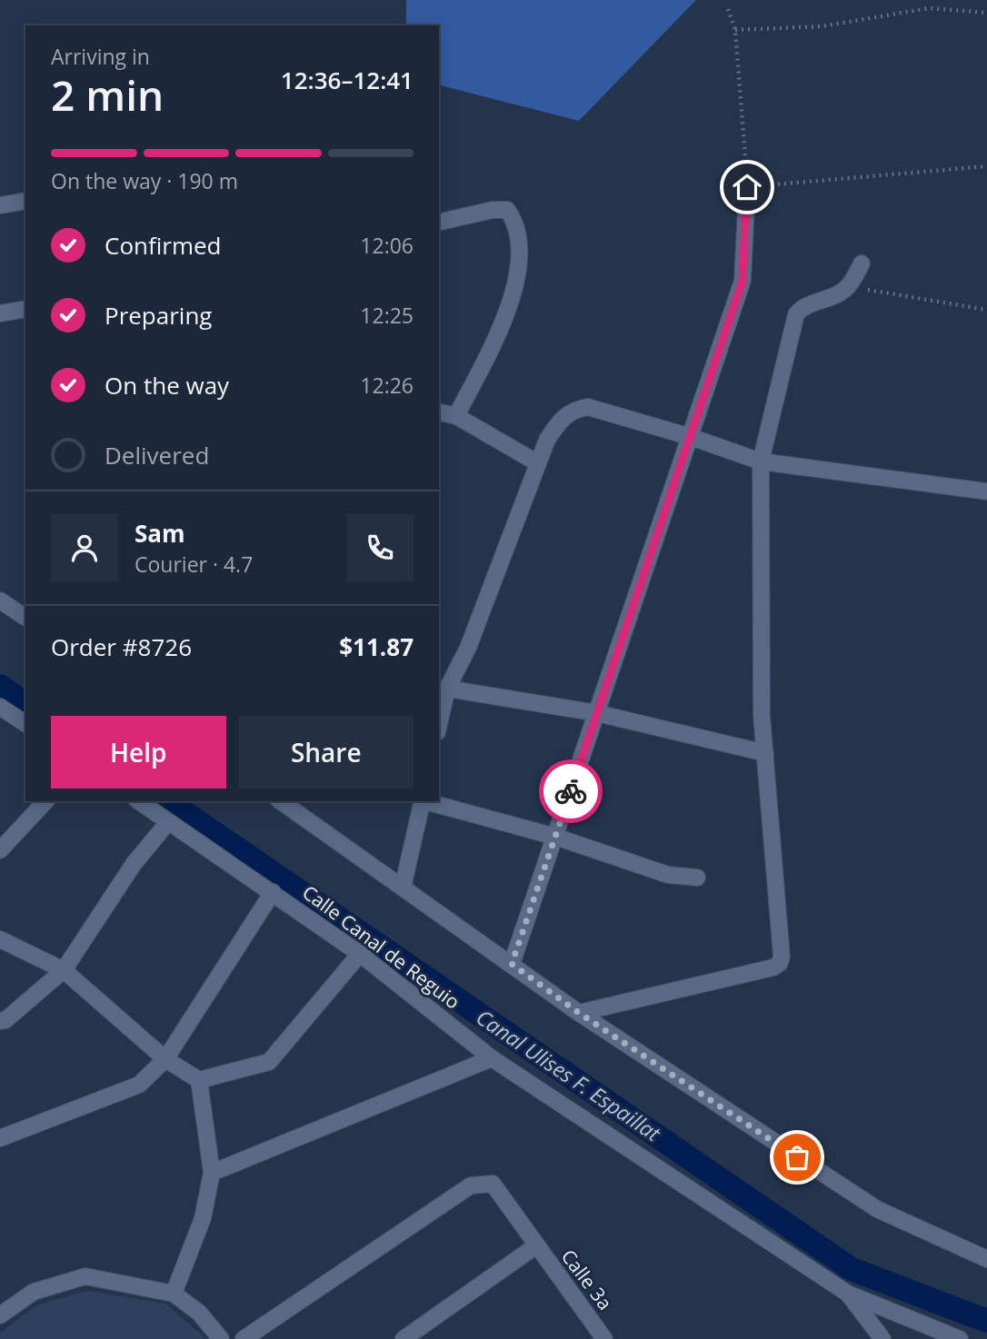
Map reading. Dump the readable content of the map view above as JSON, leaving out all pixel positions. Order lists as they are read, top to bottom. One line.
{"streets":{"street":["Calle Canal de Reguio","Calle 3a"]},"water":["Canal Ulises F. Espaillat"],"page":{"heading":["2 min","Arriving in","12:36–12:41"],"panel":["Sam","Courier · 4.7","Order #8726","$11.87"],"bar":"On the way · 190 m","list":[["Confirmed","12:06"],["Preparing","12:25"],["On the way","12:26"],"Delivered"],"buttons":["Help","Share"]}}
